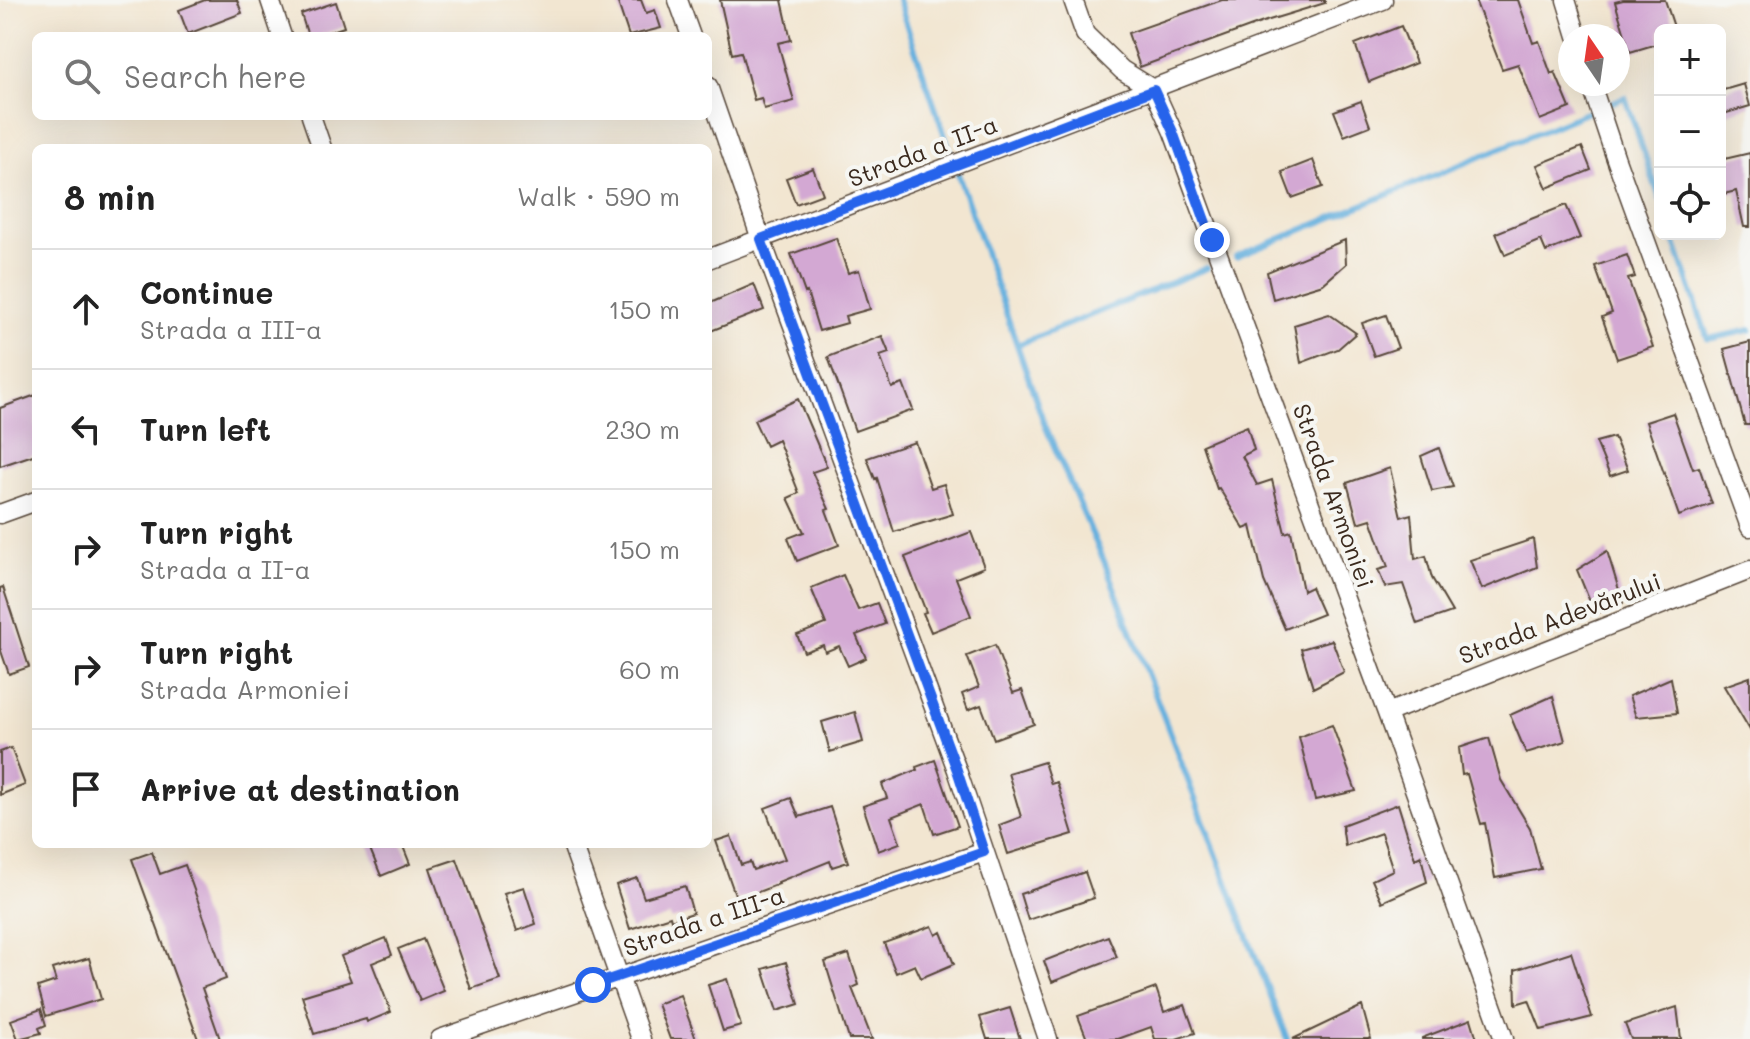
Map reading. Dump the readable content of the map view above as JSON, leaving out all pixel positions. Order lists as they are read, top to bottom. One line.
{"streets":{"street":["Strada a II-a","Strada Armoniei","Strada Adevărului","Strada a III-a"]},"crossings":[["Strada a II-a","Strada Armoniei"],["Strada Armoniei","Strada Adevărului"]],"north":"top","page":{"map_buttons":["+","−"],"search":"Search here","heading":["8 min","Walk · 590 m"],"list":[["Continue","Strada a III-a","150 m"],["Turn left","230 m"],["Turn right","Strada a II-a","150 m"],["Turn right","Strada Armoniei","60 m"],"Arrive at destination"]}}
